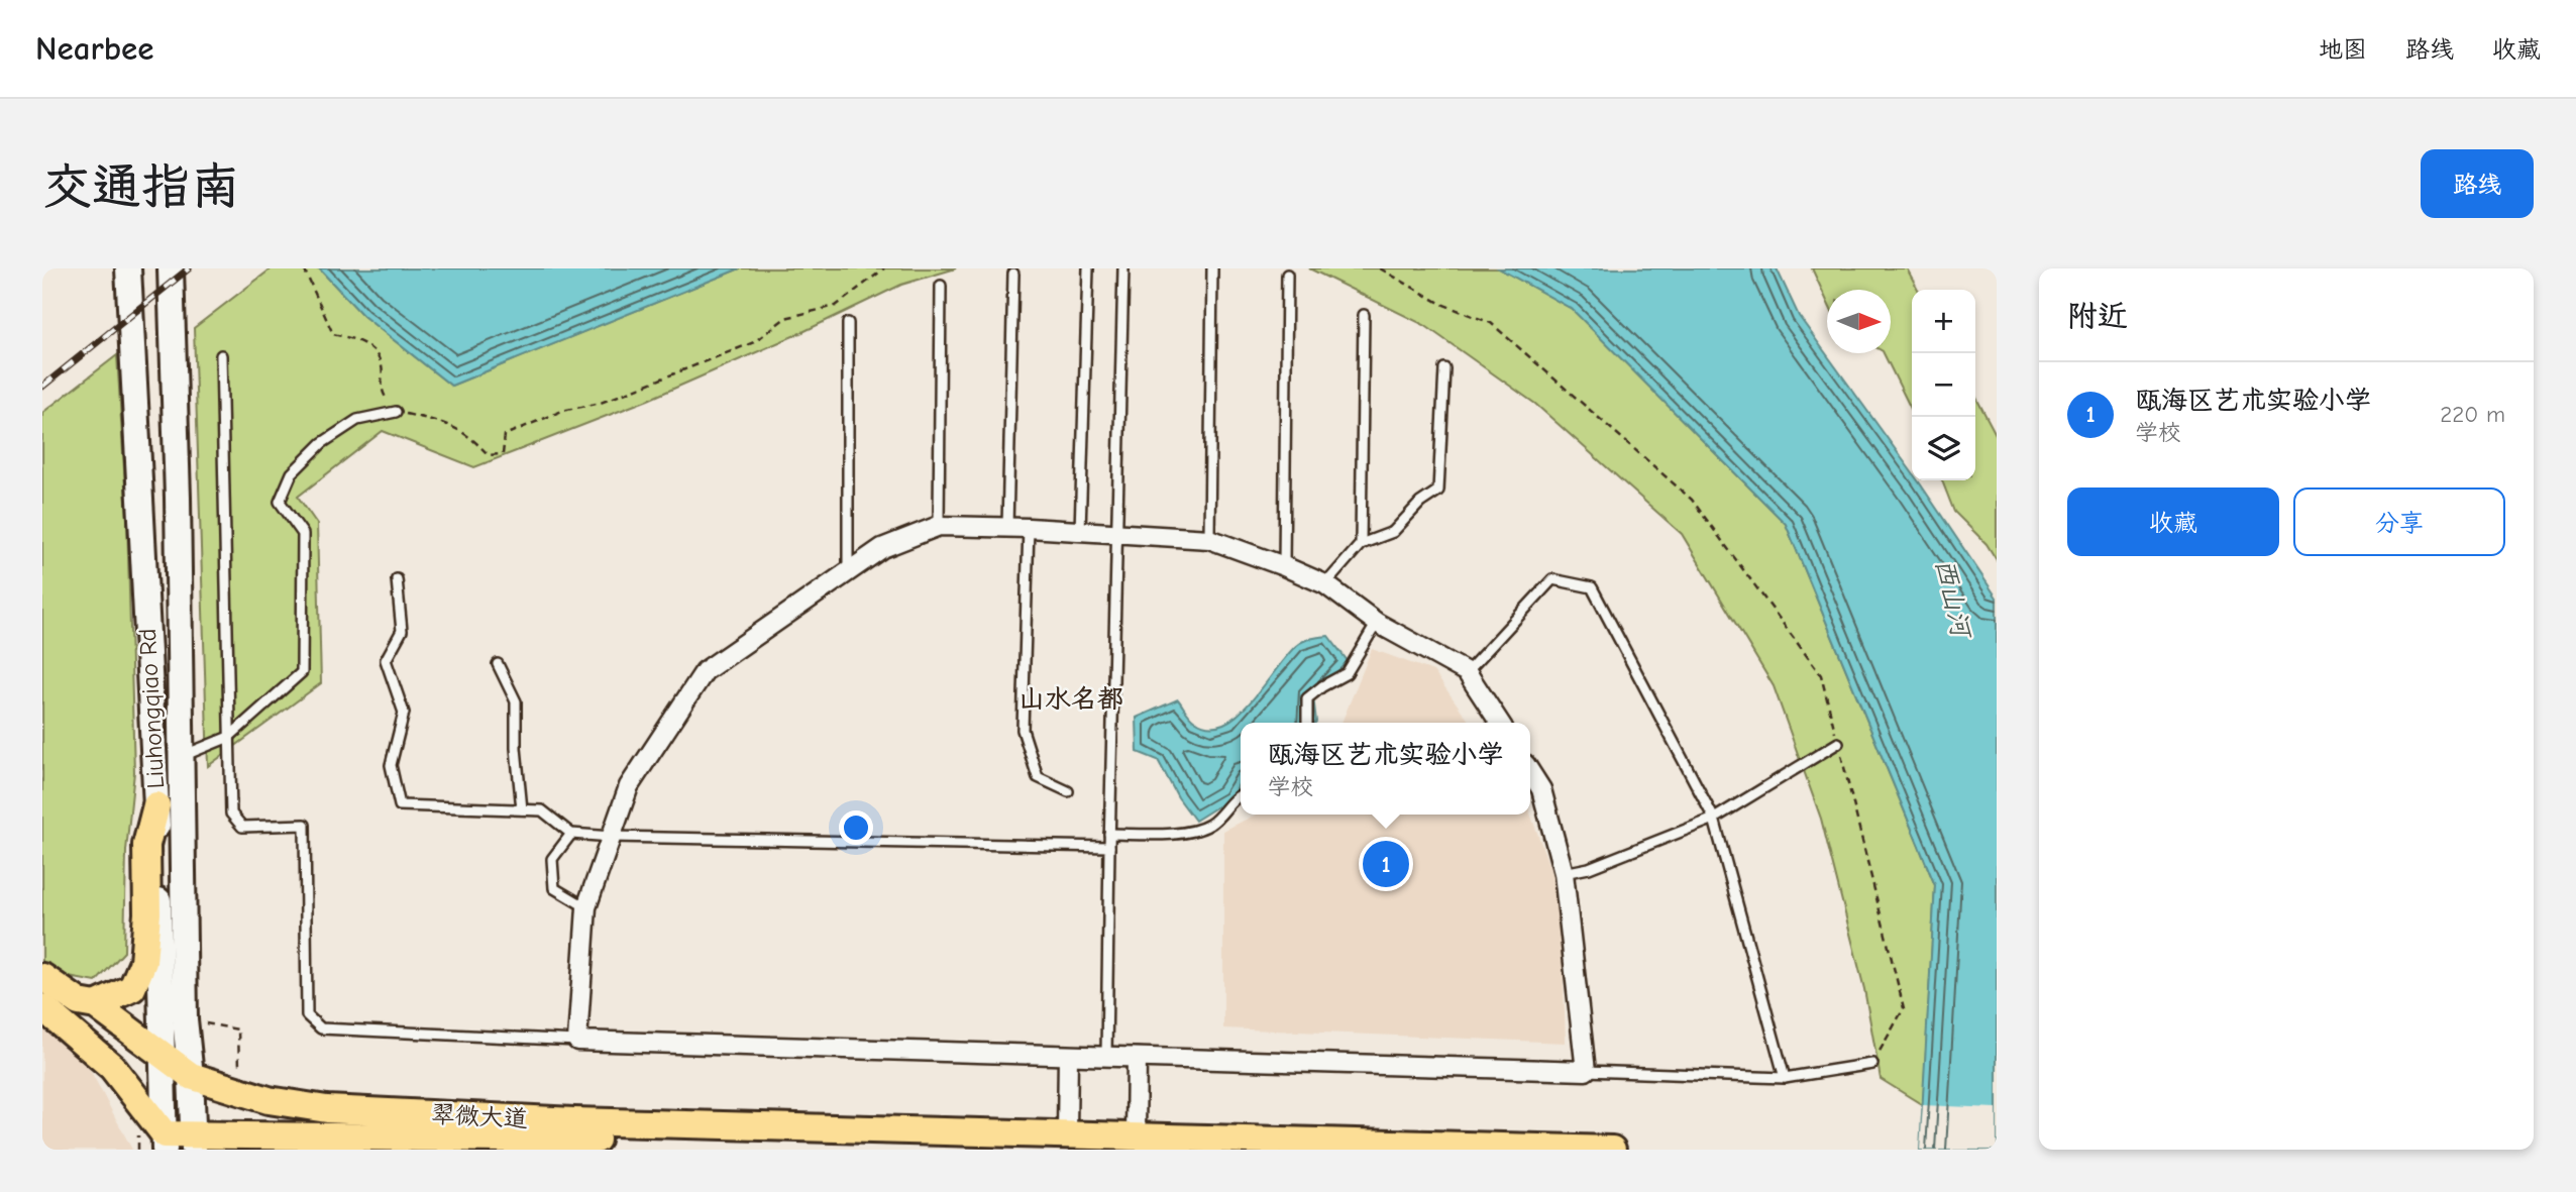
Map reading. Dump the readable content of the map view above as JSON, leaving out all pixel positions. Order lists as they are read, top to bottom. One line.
{"streets":{"main road":["Liuhongqiao Rd","翠微大道"]},"crossings":[["Liuhongqiao Rd","翠微大道"]],"districts":["山水名都"],"water":["西山河"],"north":"right","page":{"header":"Nearbee","nav":["地图","路线","收藏"],"buttons":["路线",["收藏","分享"]],"title":"交通指南","heading":"附近","map_buttons":["+","−"],"list":[{"mark":"1","name":"瓯海区艺术实验小学","note":"学校","value":"220 m"}],"popup":["瓯海区艺术实验小学","学校"],"pins":"1"}}
